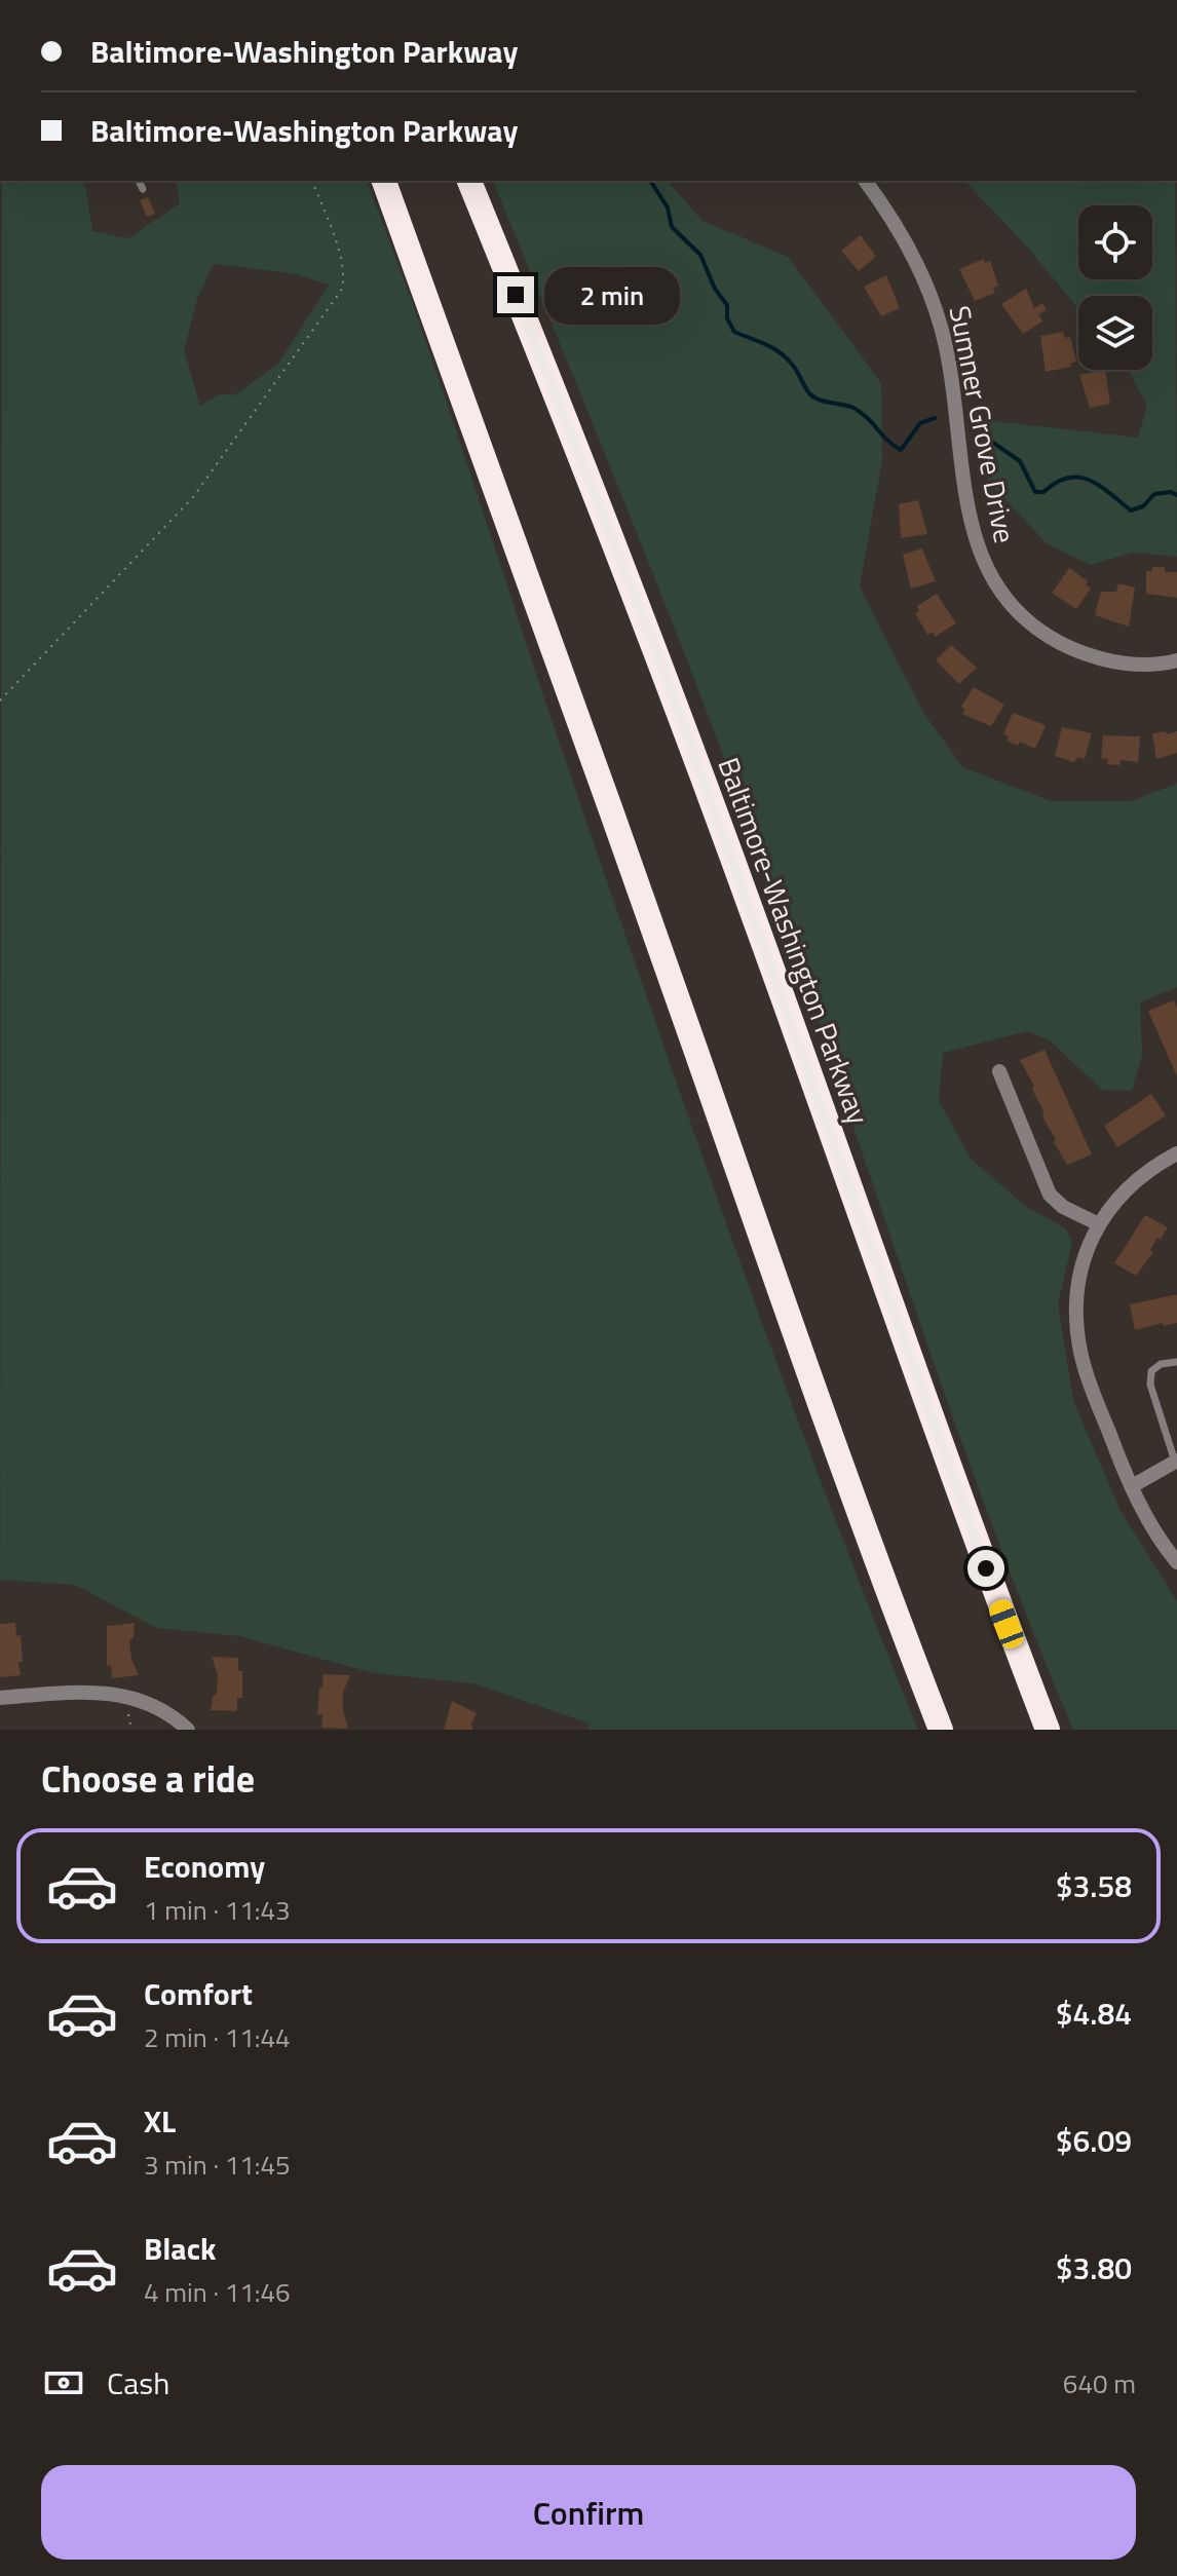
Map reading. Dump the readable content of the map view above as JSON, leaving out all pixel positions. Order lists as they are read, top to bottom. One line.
{"streets":{"highway":["Baltimore-Washington Parkway"],"street":["Sumner Grove Drive"]},"page":{"banner":["Baltimore-Washington Parkway","Baltimore-Washington Parkway"],"bubble":"2 min","heading":"Choose a ride","list":[{"name":"Economy","note":"1 min · 11:43","value":"$3.58"},{"name":"Comfort","note":"2 min · 11:44","value":"$4.84"},{"name":"XL","note":"3 min · 11:45","value":"$6.09"},{"name":"Black","note":"4 min · 11:46","value":"$3.80"}],"pay":["Cash","640 m"],"buttons":"Confirm"}}
